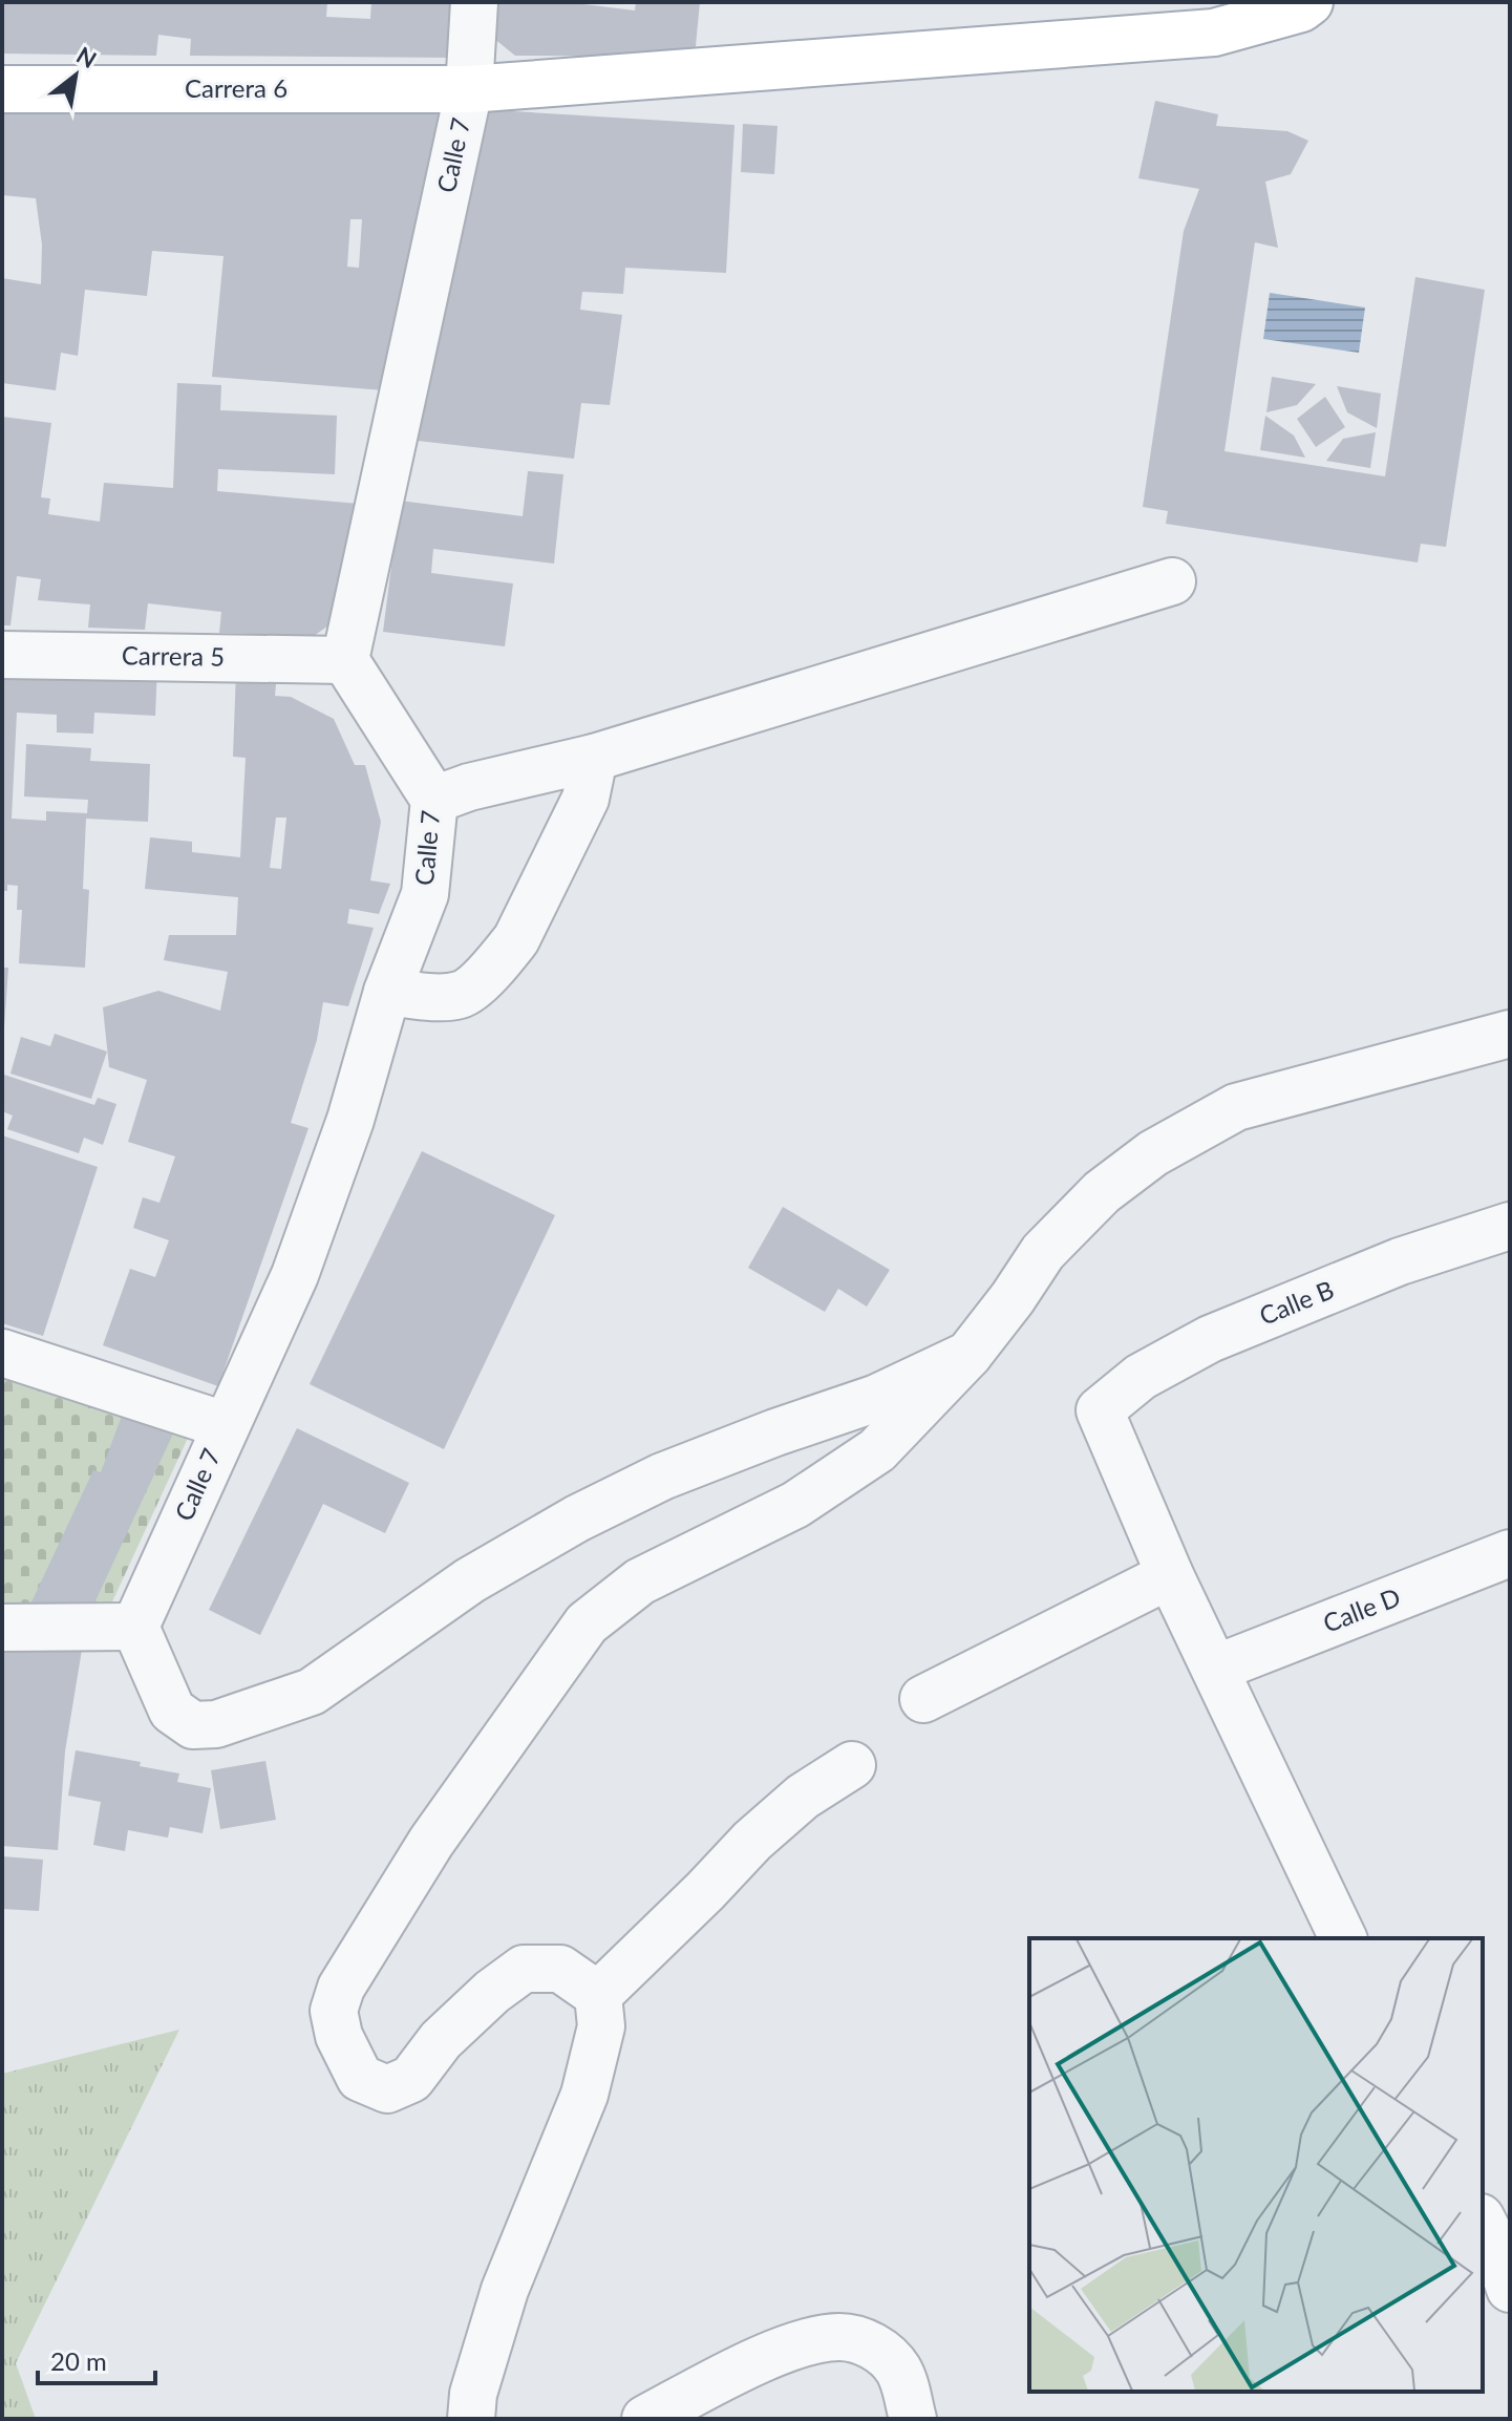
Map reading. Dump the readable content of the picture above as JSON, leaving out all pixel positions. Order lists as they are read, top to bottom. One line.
{"streets":{"main road":["Carrera 6"],"street":["Calle 7","Carrera 5","Calle B","Calle D"]},"crossings":[["Carrera 6","Calle 7"],["Calle 7","Carrera 5"]],"scale_bar":"20 m","north":"top right"}
